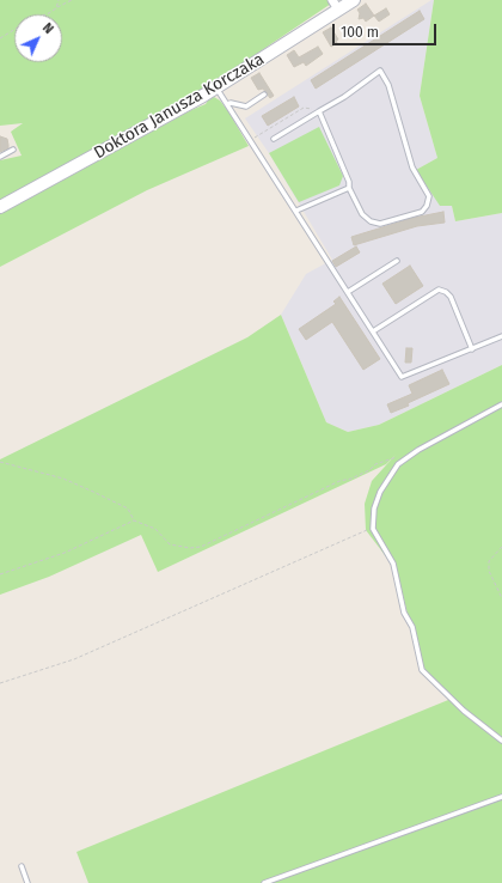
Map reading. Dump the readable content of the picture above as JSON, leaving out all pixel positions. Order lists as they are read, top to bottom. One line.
{"streets":{"street":["Doktora Janusza Korczaka"]},"scale_bar":"100 m","north":"top right"}
